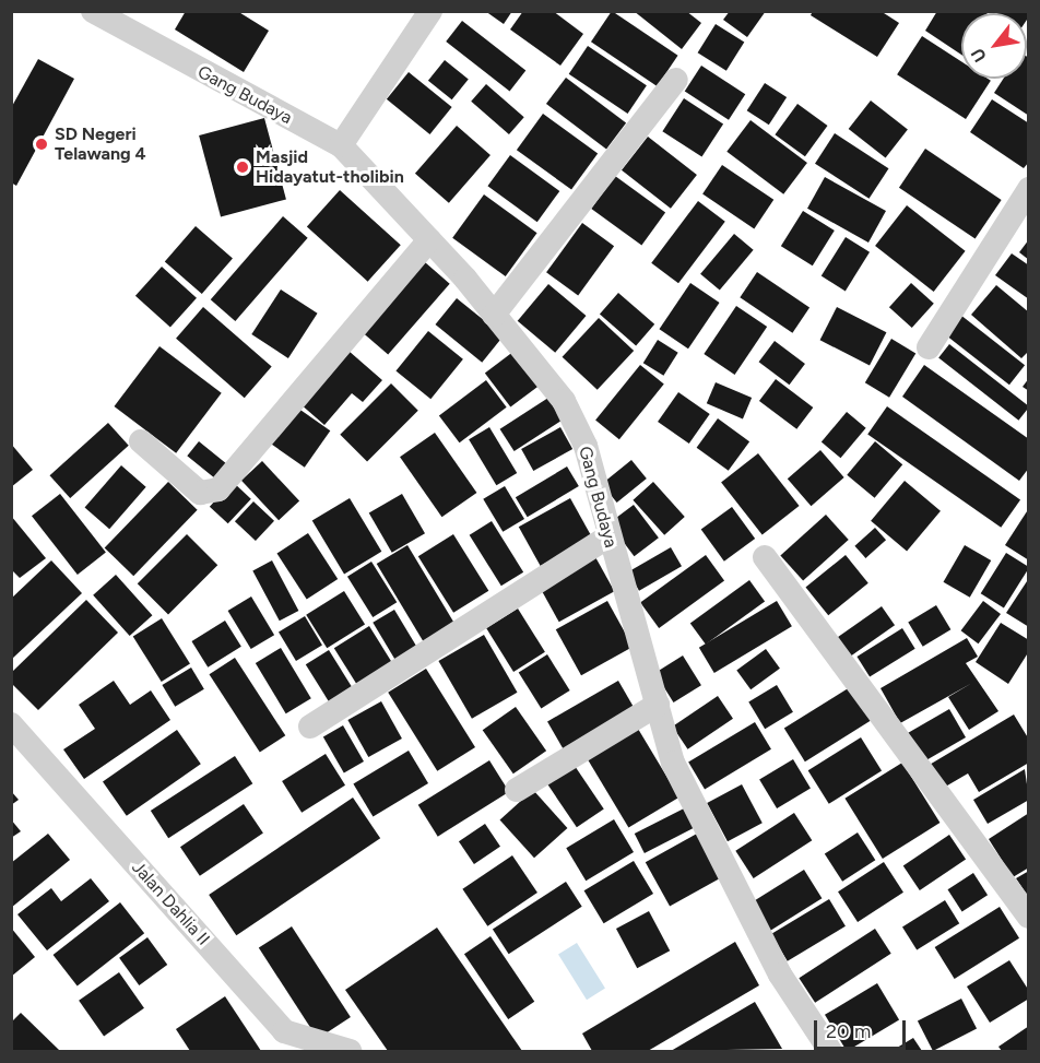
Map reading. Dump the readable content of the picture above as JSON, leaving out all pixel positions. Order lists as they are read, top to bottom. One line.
{"streets":{"street":["Gang Budaya","Jalan Dahlia II"]},"places":["SD Negeri Telawang 4","Masjid Hidayatut-tholibin"],"scale_bar":"20 m","north":"bottom left"}
